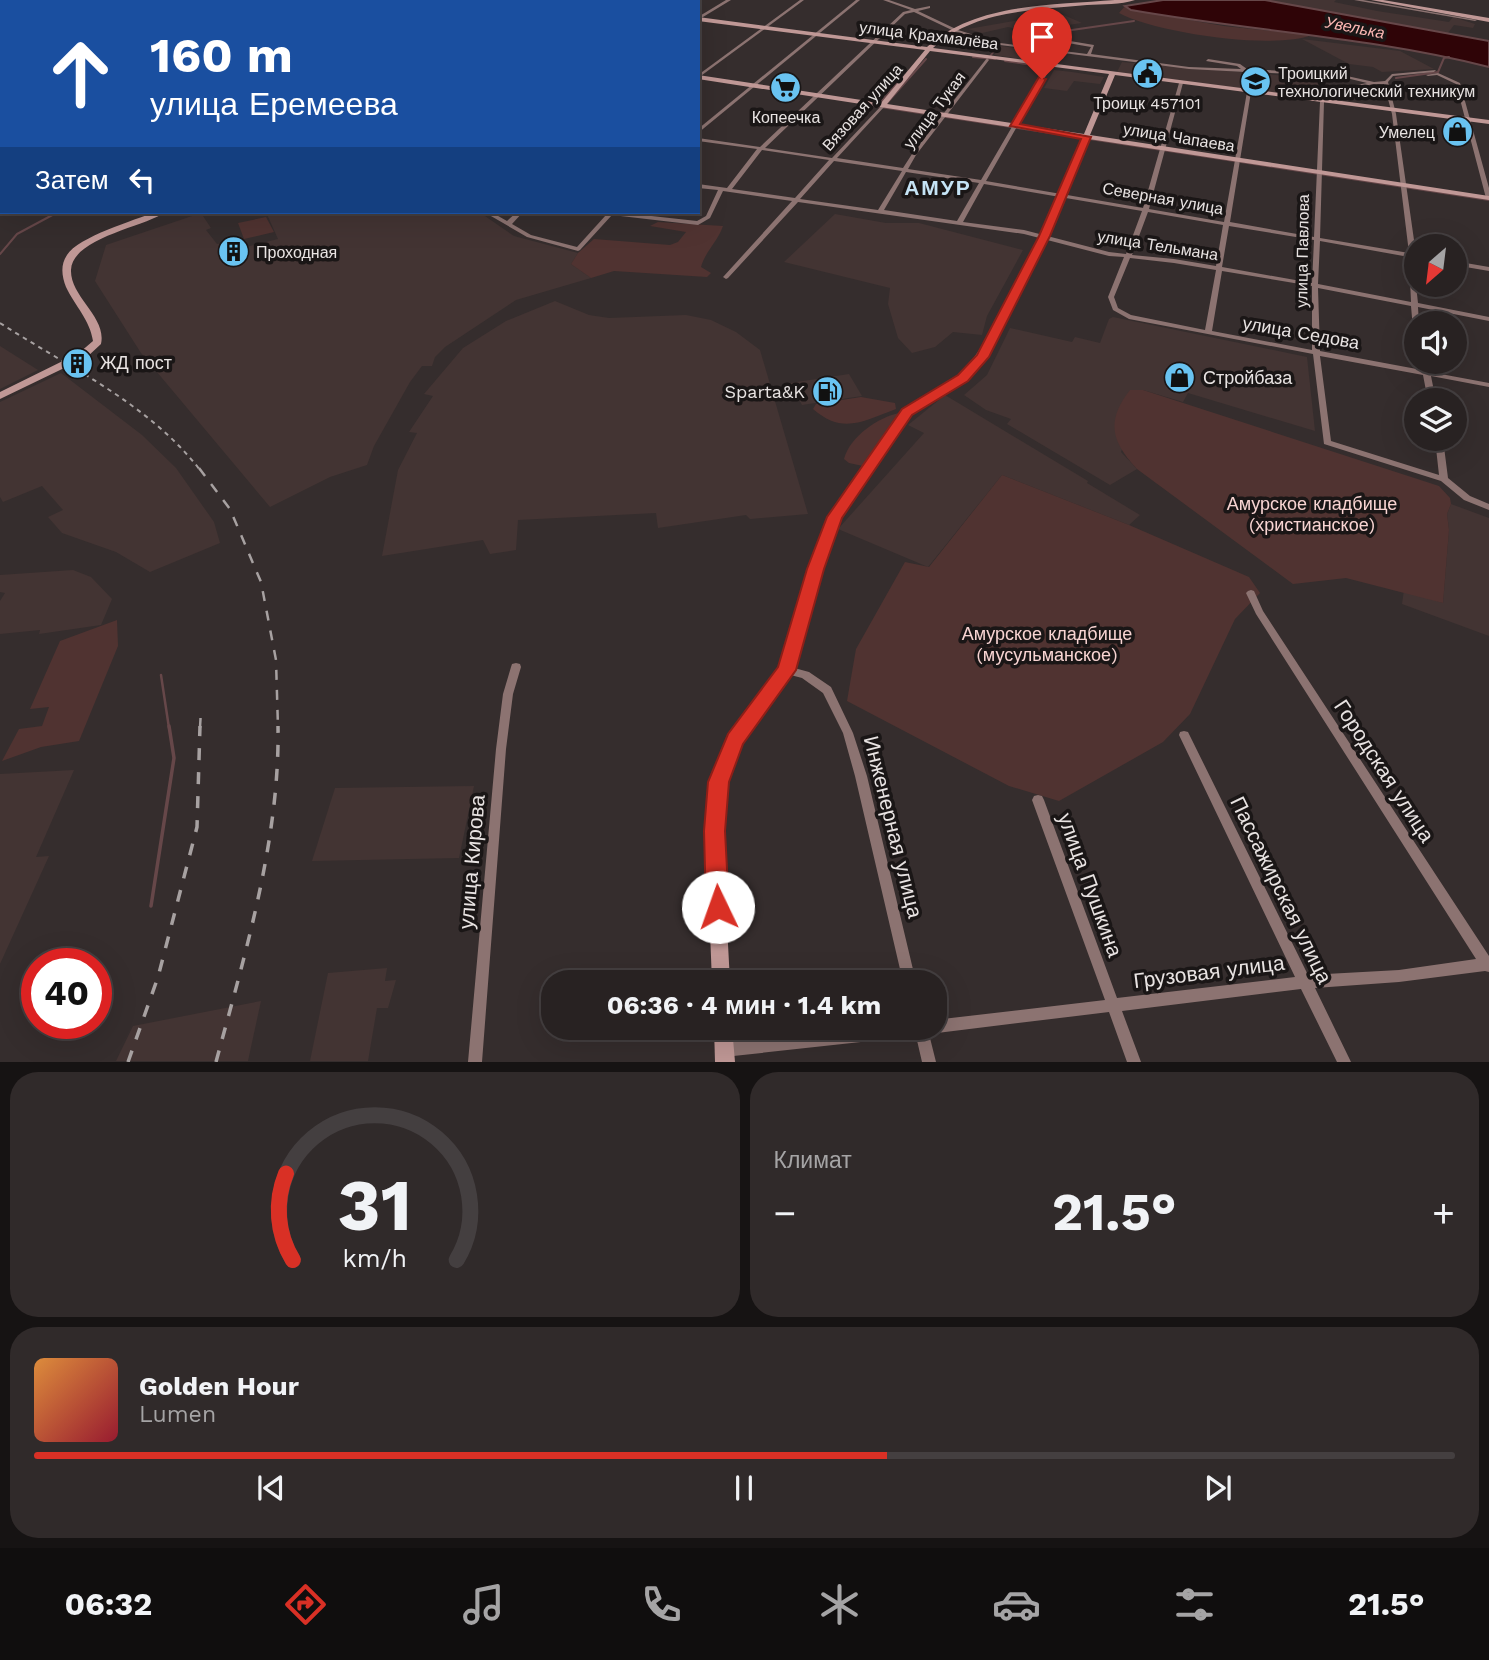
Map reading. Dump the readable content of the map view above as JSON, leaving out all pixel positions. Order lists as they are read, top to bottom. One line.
{"streets":{"street":["улица Крахмалёва","Вязовая улица","улица Тукая","улица Чапаева","Северная улица","улица Тельмана","улица Павлова","улица Седова","Городская улица","Инженерная улица","улица Кирова","улица Пушкина","Пассажирская улица","Грузовая улица"]},"crossings":[["улица Крахмалёва","Вязовая улица"],["улица Крахмалёва","улица Павлова"],["Вязовая улица","улица Чапаева"],["Вязовая улица","Северная улица"],["Вязовая улица","улица Тельмана"],["улица Тукая","улица Чапаева"],["улица Тукая","Северная улица"],["улица Тукая","улица Тельмана"],["улица Чапаева","улица Павлова"],["Северная улица","улица Павлова"],["улица Тельмана","улица Павлова"],["улица Тельмана","улица Седова"],["улица Павлова","улица Седова"],["Городская улица","Грузовая улица"],["улица Пушкина","Грузовая улица"],["Пассажирская улица","Грузовая улица"]],"districts":["АМУР"],"water":["Увелька"],"parks":["Амурское кладбище (христианское)","Амурское кладбище (мусульманское)"],"places":{"public building":["Троицк 457101"],"school or university":["Троицкий технологический техникум"],"supermarket":["Копеечка"],"shop":["Умелец","Стройбаза"],"building":["Проходная","ЖД пост"],"fuel station":["Sparta&K"]},"north":"bottom left","page":{"turn":["160 m","улица Еремеева"],"then":"Затем","limit":"40","trip":"06:36 · 4 мин · 1.4 km","tile":"Климат","heat":["−","21.5°","+"],"song":["Golden Hour","Lumen"],"tabs":["06:32","21.5°"],"gauge":["31","km/h"]}}
